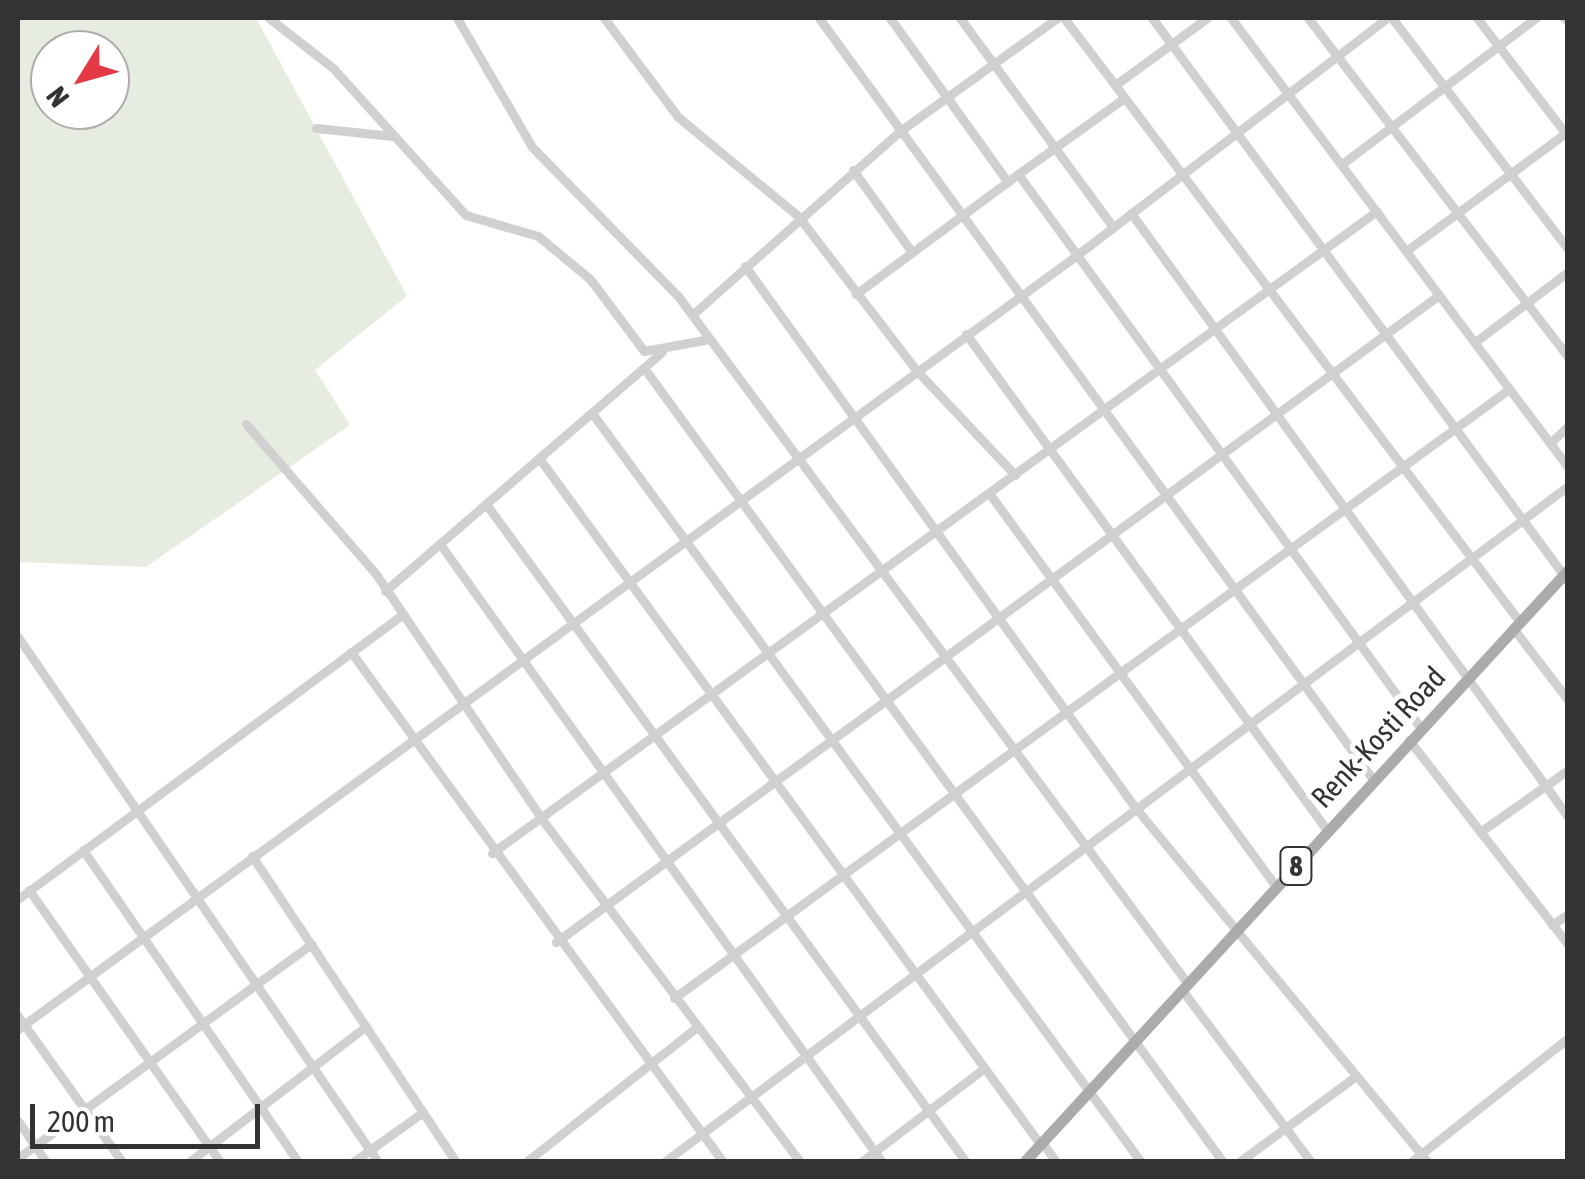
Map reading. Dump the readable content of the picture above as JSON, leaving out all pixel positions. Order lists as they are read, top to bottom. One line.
{"streets":{"main road":["Renk-Kosti Road","8"]},"scale_bar":"200 m","north":"bottom left"}
